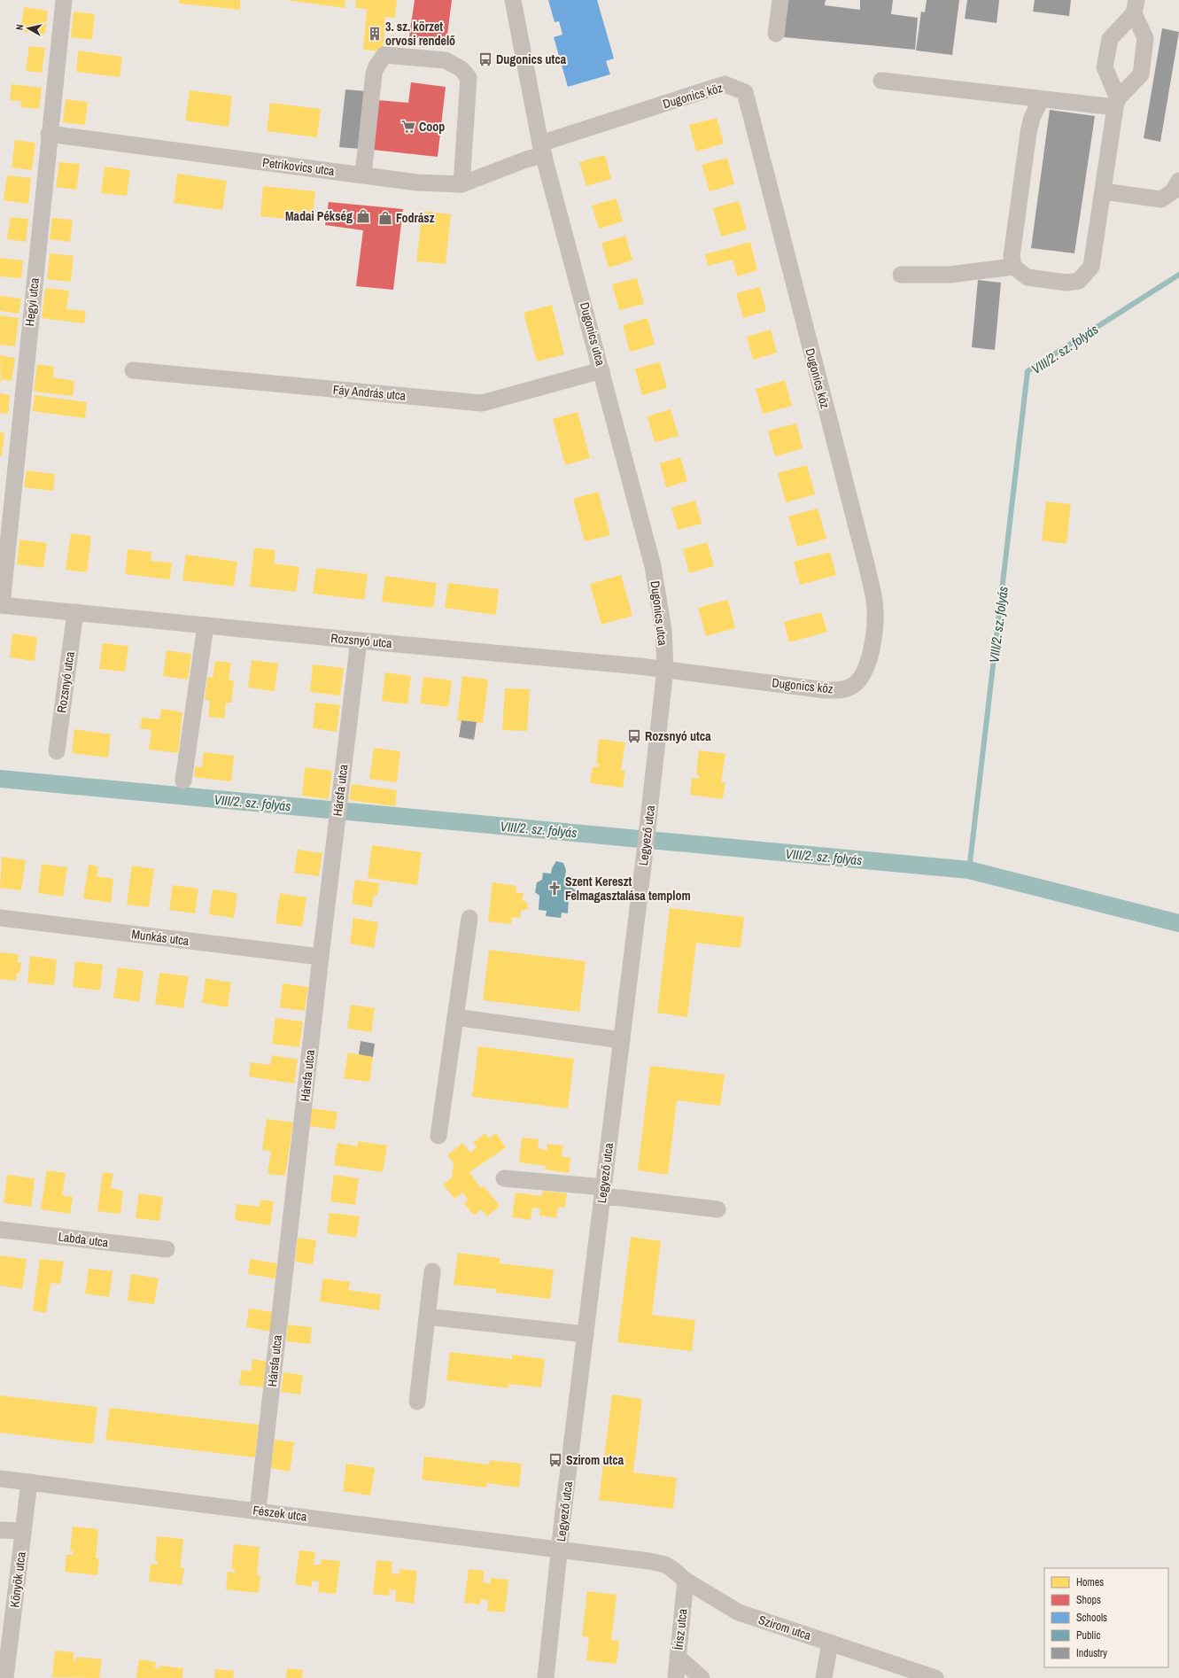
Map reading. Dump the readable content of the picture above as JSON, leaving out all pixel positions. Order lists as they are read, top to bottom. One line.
{"streets":{"street":["Dugonics köz","Petrikovics utca","Hegyi utca","Dugonics utca","Fáy András utca","Rozsnyó utca","Hársfa utca","Legyező utca","Munkás utca","Labda utca","Fészek utca","Könyök utca","Szirom utca","Írisz utca"]},"crossings":[["Dugonics köz","Petrikovics utca"],["Dugonics köz","Dugonics utca"],["Dugonics köz","Rozsnyó utca"],["Dugonics köz","Legyező utca"],["Petrikovics utca","Hegyi utca"],["Petrikovics utca","Dugonics utca"],["Hegyi utca","Rozsnyó utca"],["Dugonics utca","Fáy András utca"],["Dugonics utca","Rozsnyó utca"],["Dugonics utca","Legyező utca"],["Rozsnyó utca","Hársfa utca"],["Rozsnyó utca","Legyező utca"],["Hársfa utca","Munkás utca"],["Hársfa utca","Fészek utca"],["Legyező utca","Fészek utca"],["Legyező utca","Szirom utca"],["Fészek utca","Könyök utca"],["Fészek utca","Szirom utca"],["Szirom utca","Írisz utca"]],"water":["VIII/2. sz. folyás"],"places":{"building":["3. sz. körzet orvosi rendelő"],"bus stop":["Dugonics utca","Rozsnyó utca","Szirom utca"],"supermarket":["Coop"],"shop":["Madai Pékség","Fodrász"],"church":["Szent Kereszt Felmagasztalása templom"]},"legend":["Homes","Shops","Schools","Public","Industry"],"north":"left"}
